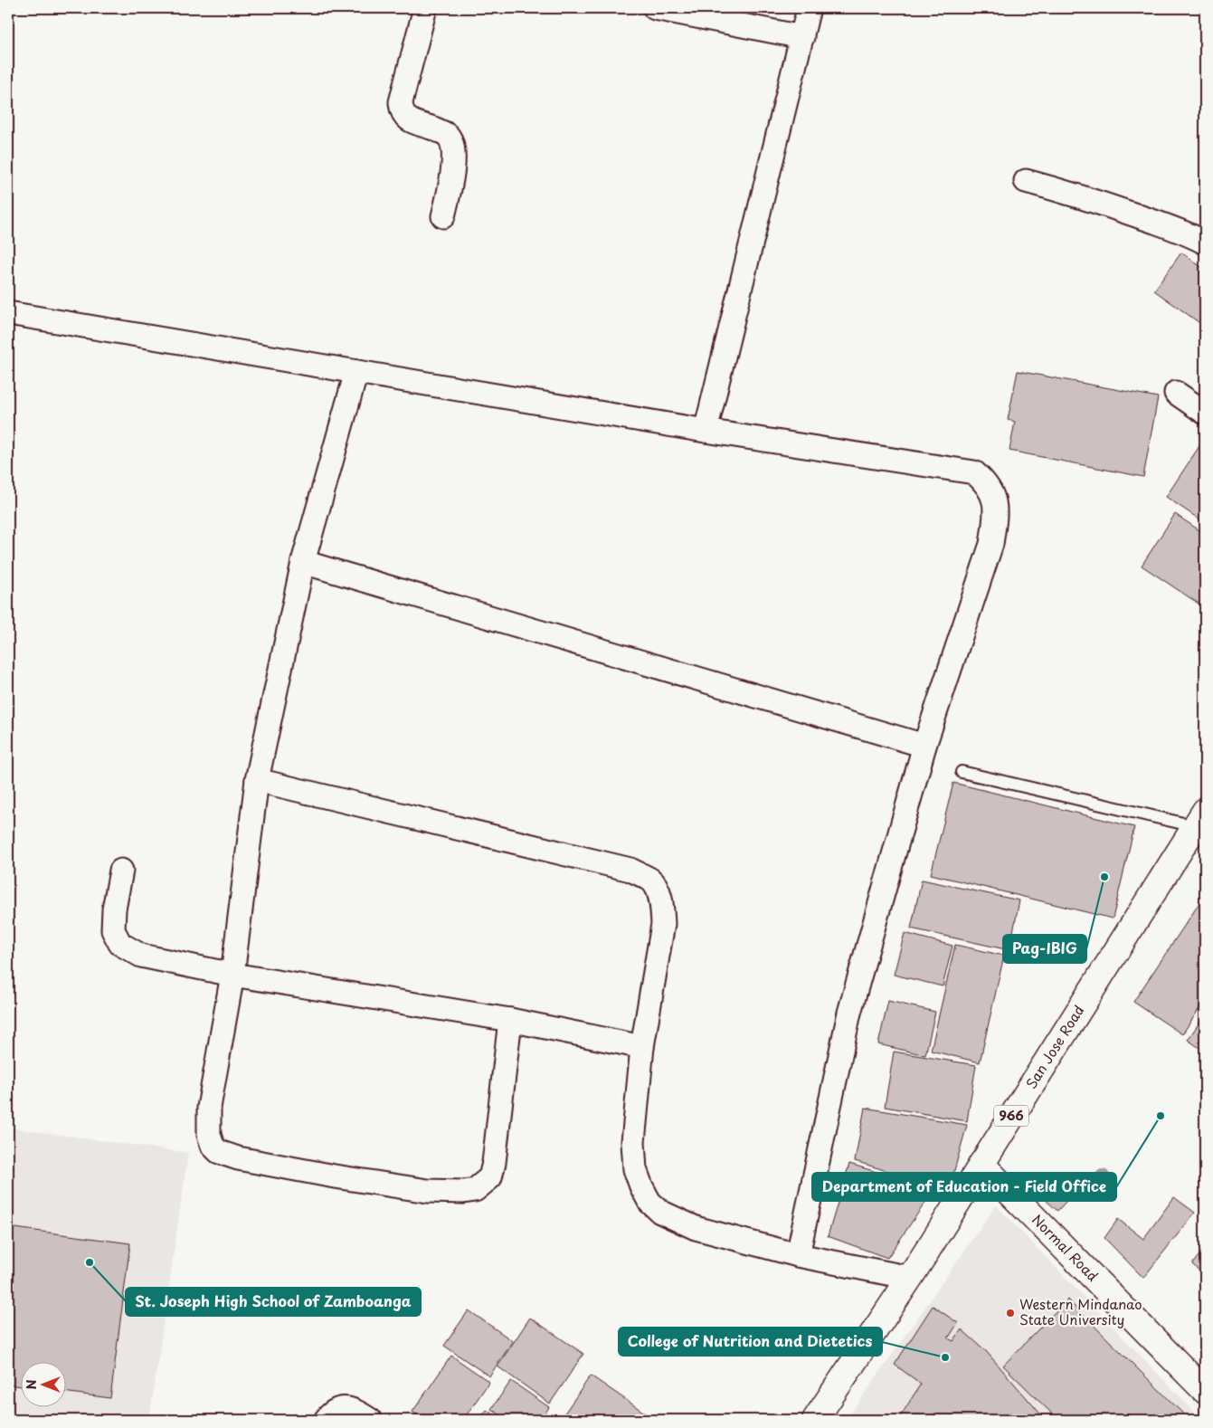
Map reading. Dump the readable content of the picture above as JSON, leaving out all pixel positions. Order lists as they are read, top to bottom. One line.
{"streets":{"main road":["San Jose Road","966","Normal Road"]},"crossings":[["San Jose Road","Normal Road"]],"places":["Pag-IBIG","Department of Education - Field Office","St. Joseph High School of Zamboanga","Western Mindanao State University","College of Nutrition and Dietetics"],"north":"left"}
